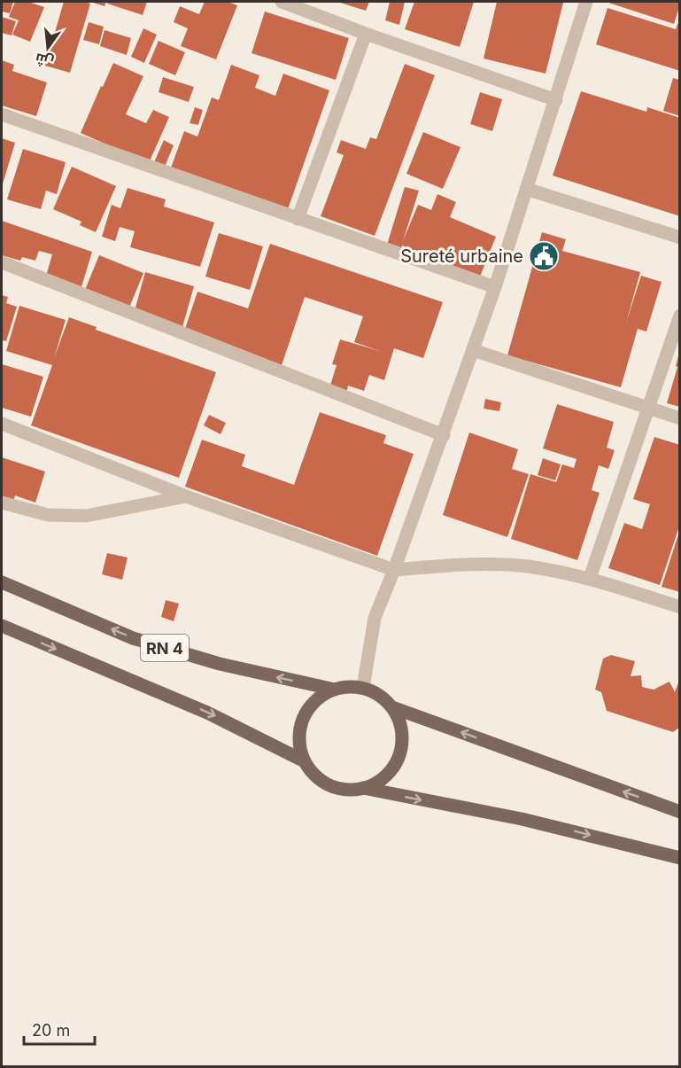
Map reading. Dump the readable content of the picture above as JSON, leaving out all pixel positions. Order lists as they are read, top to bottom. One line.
{"streets":{"main road":["RN 4"]},"places":{"public building":["Sureté urbaine"]},"scale_bar":"20 m","north":"bottom"}
